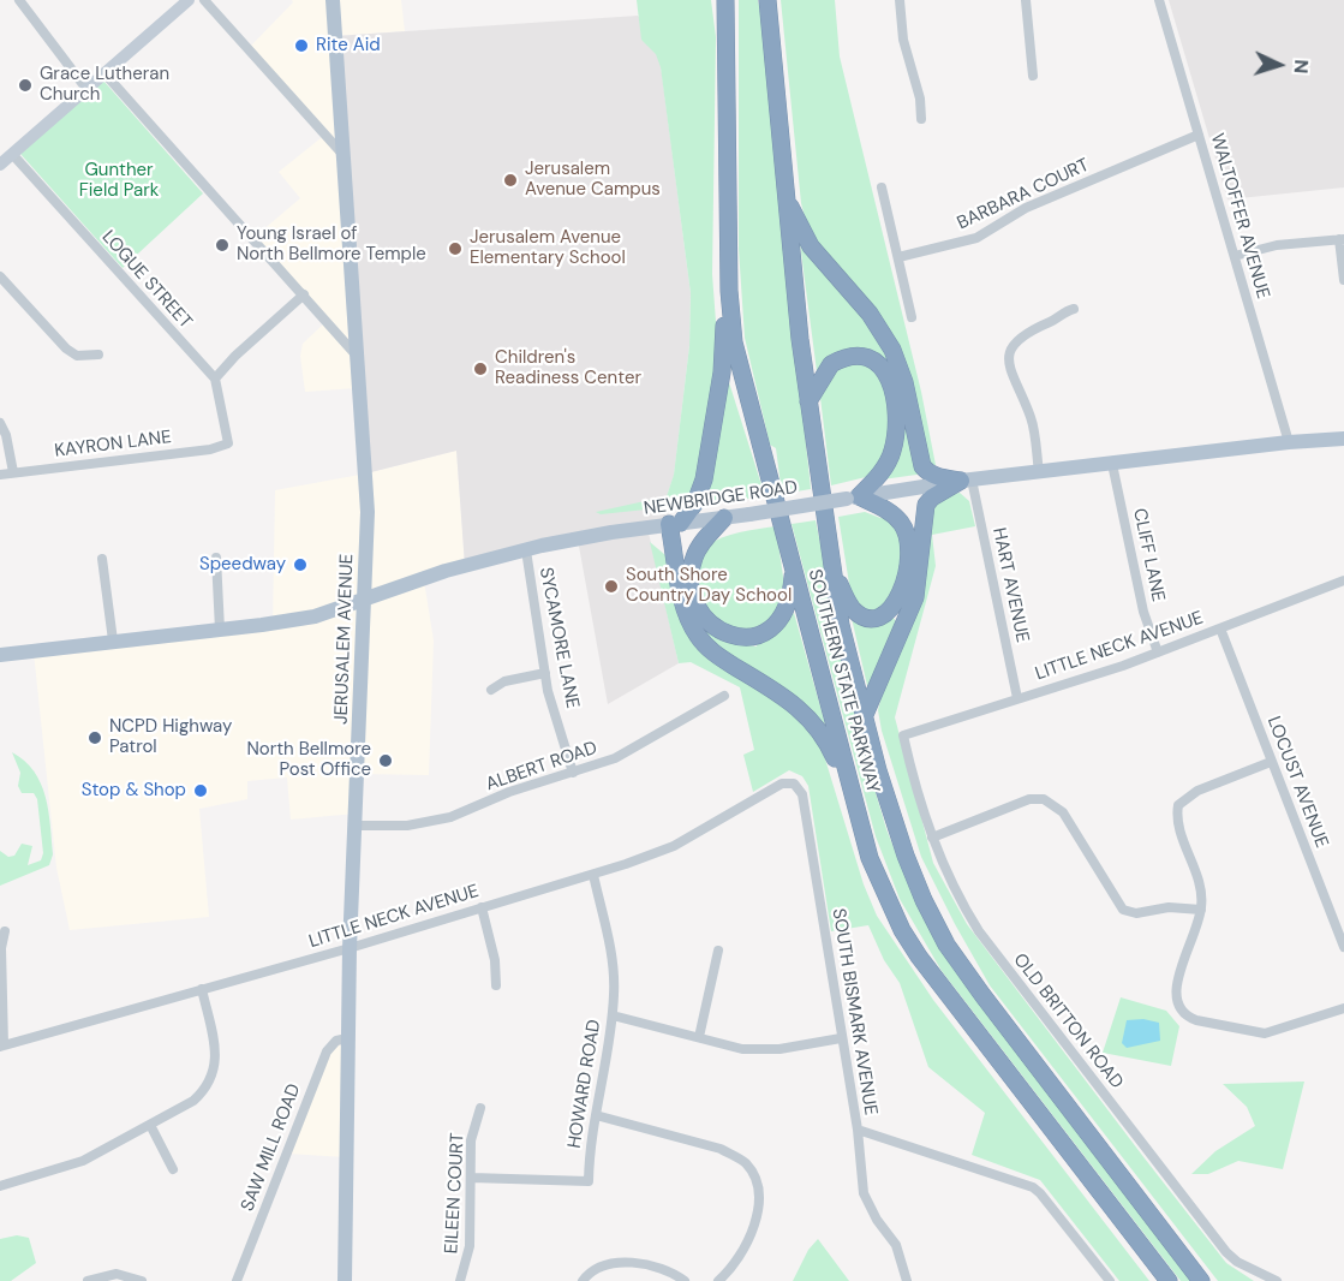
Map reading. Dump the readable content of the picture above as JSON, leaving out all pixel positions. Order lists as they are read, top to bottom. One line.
{"streets":{"highway":["SOUTHERN STATE PARKWAY"],"main road":["NEWBRIDGE ROAD","JERUSALEM AVENUE"],"street":["BARBARA COURT","WALTOFFER AVENUE","LOGUE STREET","KAYRON LANE","CLIFF LANE","HART AVENUE","SYCAMORE LANE","LITTLE NECK AVENUE","ALBERT ROAD","LOCUST AVENUE","SOUTH BISMARK AVENUE","OLD BRITTON ROAD","HOWARD ROAD","SAW MILL ROAD","EILEEN COURT"]},"crossings":[["BARBARA COURT","WALTOFFER AVENUE"],["WALTOFFER AVENUE","NEWBRIDGE ROAD"],["LOGUE STREET","KAYRON LANE"],["NEWBRIDGE ROAD","CLIFF LANE"],["NEWBRIDGE ROAD","HART AVENUE"],["NEWBRIDGE ROAD","SYCAMORE LANE"],["NEWBRIDGE ROAD","JERUSALEM AVENUE"],["CLIFF LANE","LITTLE NECK AVENUE"],["HART AVENUE","LITTLE NECK AVENUE"],["SYCAMORE LANE","ALBERT ROAD"],["JERUSALEM AVENUE","LITTLE NECK AVENUE"],["JERUSALEM AVENUE","ALBERT ROAD"],["JERUSALEM AVENUE","SAW MILL ROAD"],["LITTLE NECK AVENUE","LOCUST AVENUE"],["LITTLE NECK AVENUE","SOUTH BISMARK AVENUE"],["LITTLE NECK AVENUE","OLD BRITTON ROAD"],["LITTLE NECK AVENUE","HOWARD ROAD"],["HOWARD ROAD","EILEEN COURT"]],"parks":["Gunther Field Park"],"places":["Rite Aid","Grace Lutheran Church","Jerusalem Avenue Campus","Young Israel of North Bellmore Temple","Jerusalem Avenue Elementary School","Children's Readiness Center","Speedway","South Shore Country Day School","NCPD Highway Patrol","North Bellmore Post Office","Stop & Shop"],"north":"right"}
